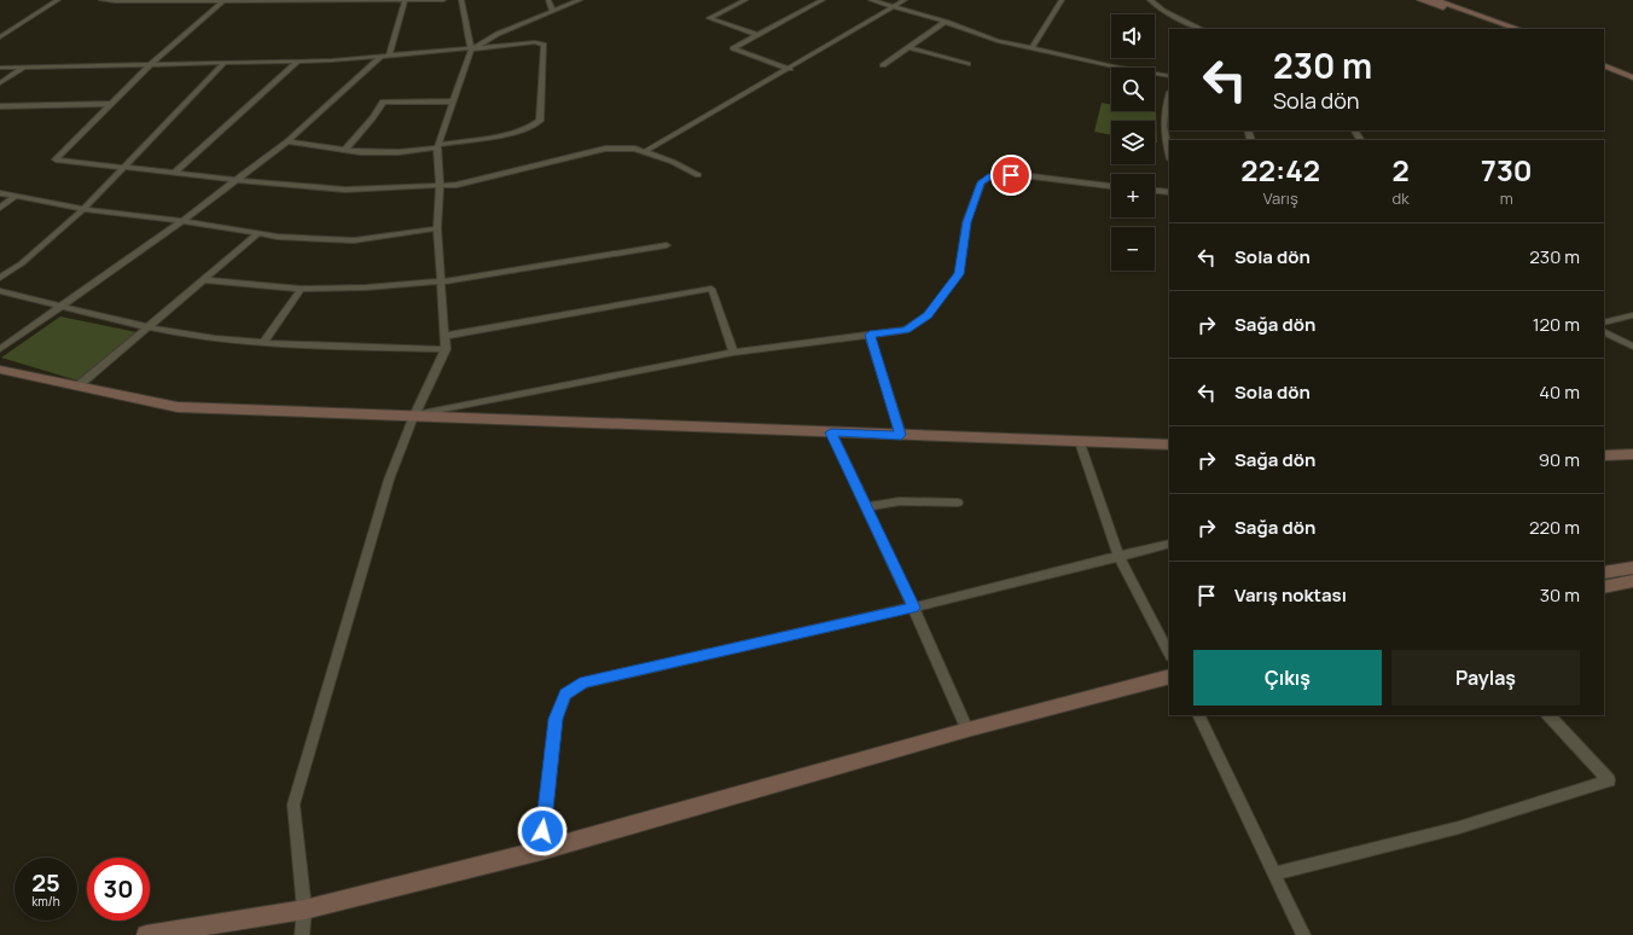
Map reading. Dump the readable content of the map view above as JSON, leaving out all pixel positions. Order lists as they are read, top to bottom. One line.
{"page":{"map_buttons":["+","−"],"turn":["230 m","Sola dön"],"eta":["22:42","Varış","2","dk","730","m"],"list":[{"name":"Sola dön","value":"230 m"},{"name":"Sağa dön","value":"120 m"},{"name":"Sola dön","value":"40 m"},{"name":"Sağa dön","value":"90 m"},{"name":"Sağa dön","value":"220 m"},{"name":"Varış noktası","value":"30 m"}],"buttons":["Çıkış","Paylaş"],"speed":"25 km/h","limit":"30"}}
